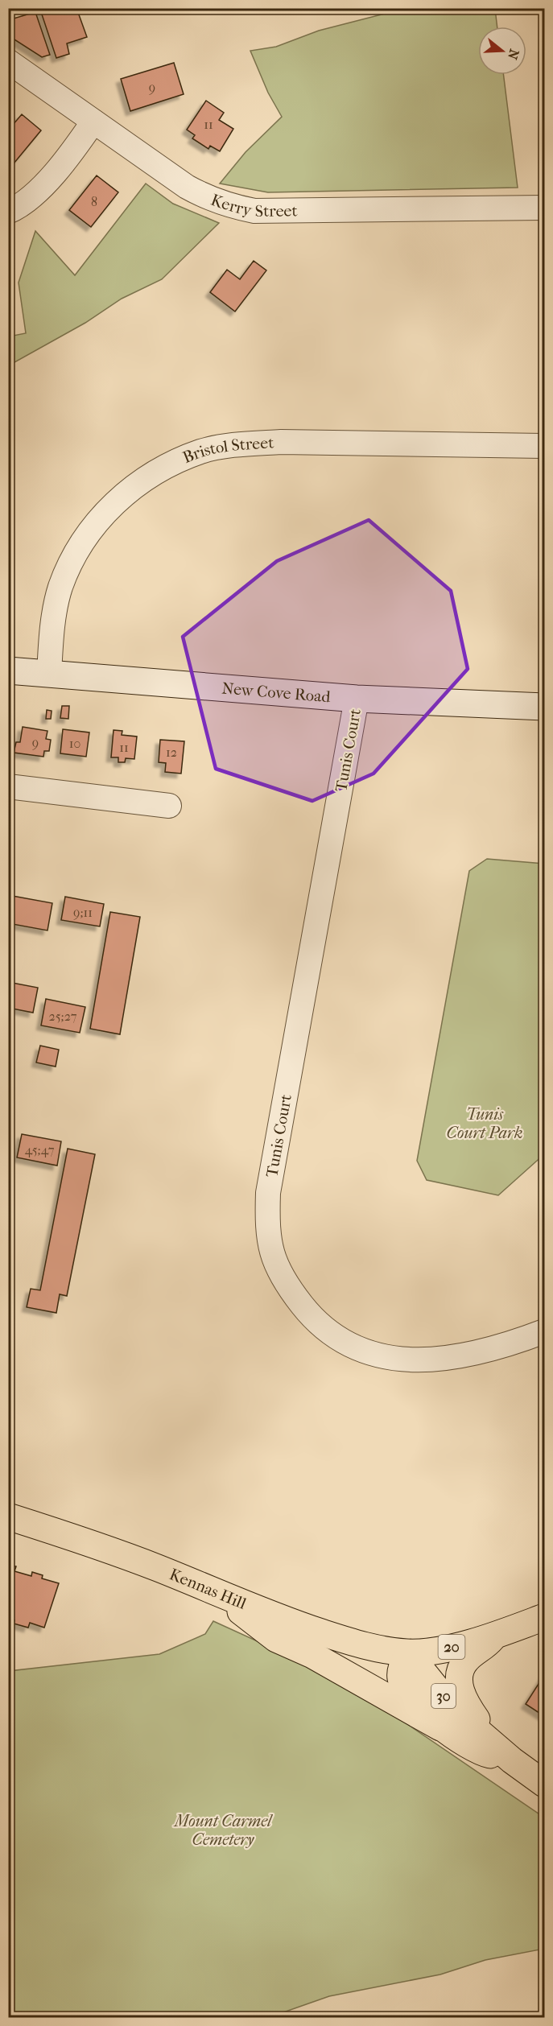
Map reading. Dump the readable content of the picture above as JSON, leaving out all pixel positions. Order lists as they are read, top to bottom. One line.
{"streets":{"main road":["Kennas Hill","20","30"],"street":["Kerry Street","Bristol Street","New Cove Road","Tunis Court"]},"crossings":[["Bristol Street","New Cove Road"],["New Cove Road","Tunis Court"],["Kennas Hill","20"],["Kennas Hill","30"],["20","30"]],"parks":["Tunis Court Park","Mount Carmel Cemetery"],"house_numbers":["9","11","8","9","10","11","12","9;11","25;27","45;47"],"north":"right"}
